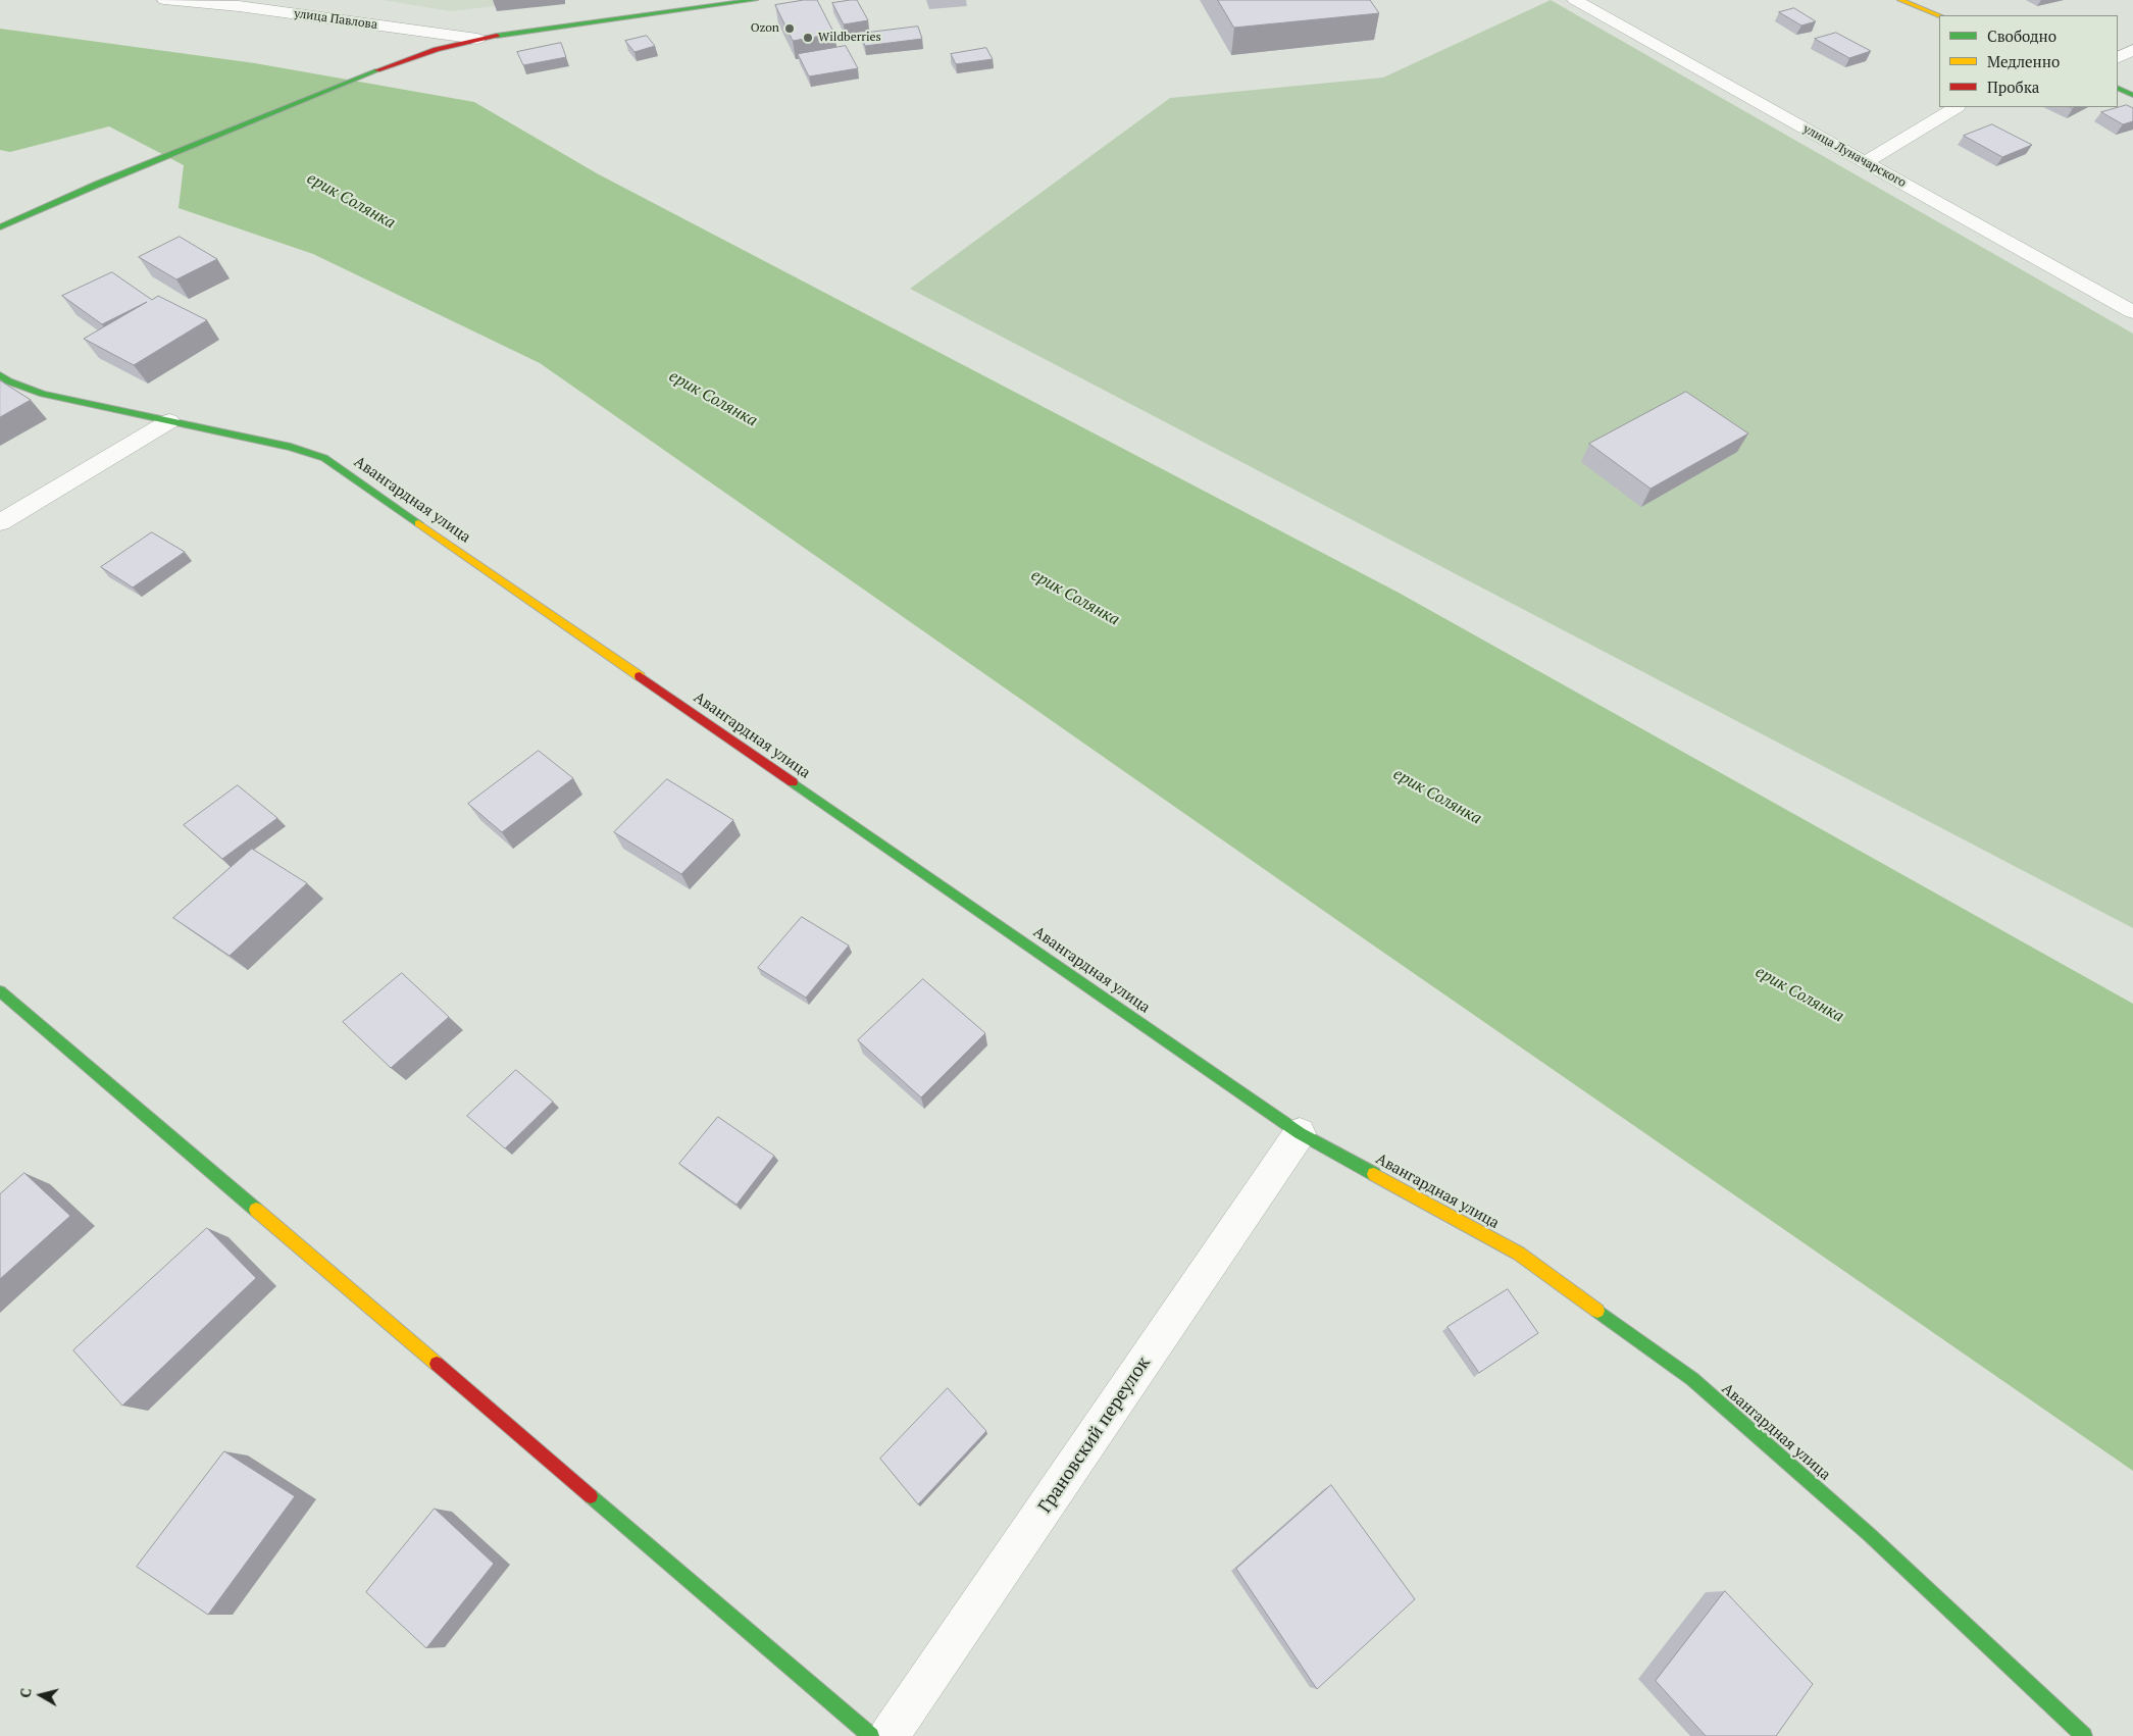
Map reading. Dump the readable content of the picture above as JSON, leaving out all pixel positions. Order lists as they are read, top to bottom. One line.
{"streets":{"street":["улица Павлова","улица Луначарского","Авангардная улица","Грановский переулок"]},"crossings":[["Авангардная улица","Грановский переулок"]],"water":["ерик Солянка"],"places":["Ozon","Wildberries"],"legend":["Свободно","Медленно","Пробка"],"north":"left"}
